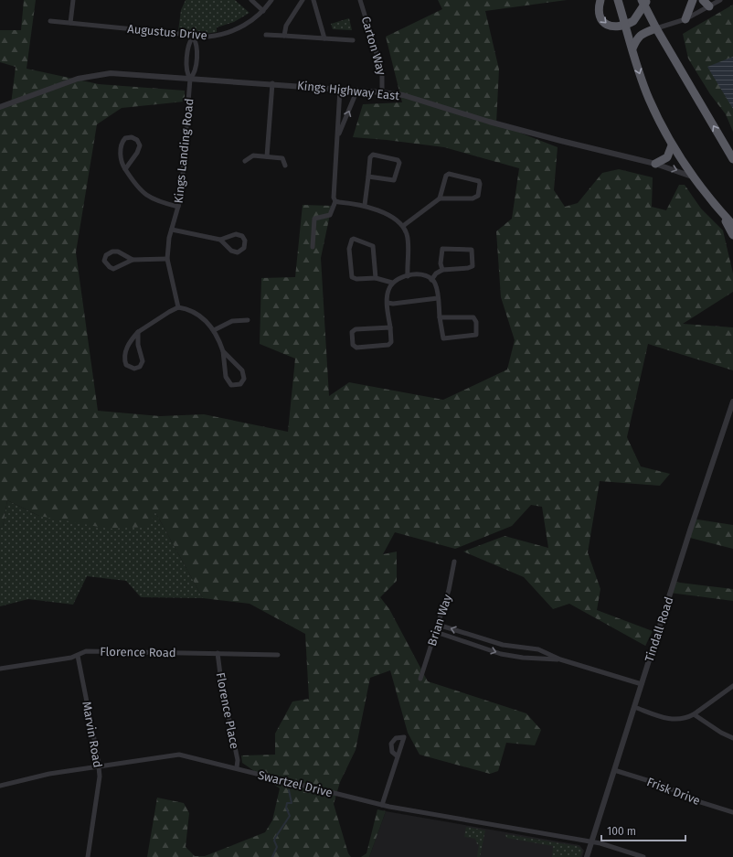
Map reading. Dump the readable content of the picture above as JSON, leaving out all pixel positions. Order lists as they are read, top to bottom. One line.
{"streets":{"street":["Augustus Drive","Carton Way","Kings Highway East","Kings Landing Road","Brian Way","Tindall Road","Florence Road","Florence Place","Marvin Road","Swartzel Drive","Frisk Drive"]},"crossings":[["Carton Way","Kings Highway East"],["Kings Highway East","Kings Landing Road"],["Tindall Road","Swartzel Drive"],["Tindall Road","Frisk Drive"],["Florence Road","Florence Place"],["Florence Road","Marvin Road"],["Florence Place","Swartzel Drive"],["Marvin Road","Swartzel Drive"]],"scale_bar":"100 m"}
